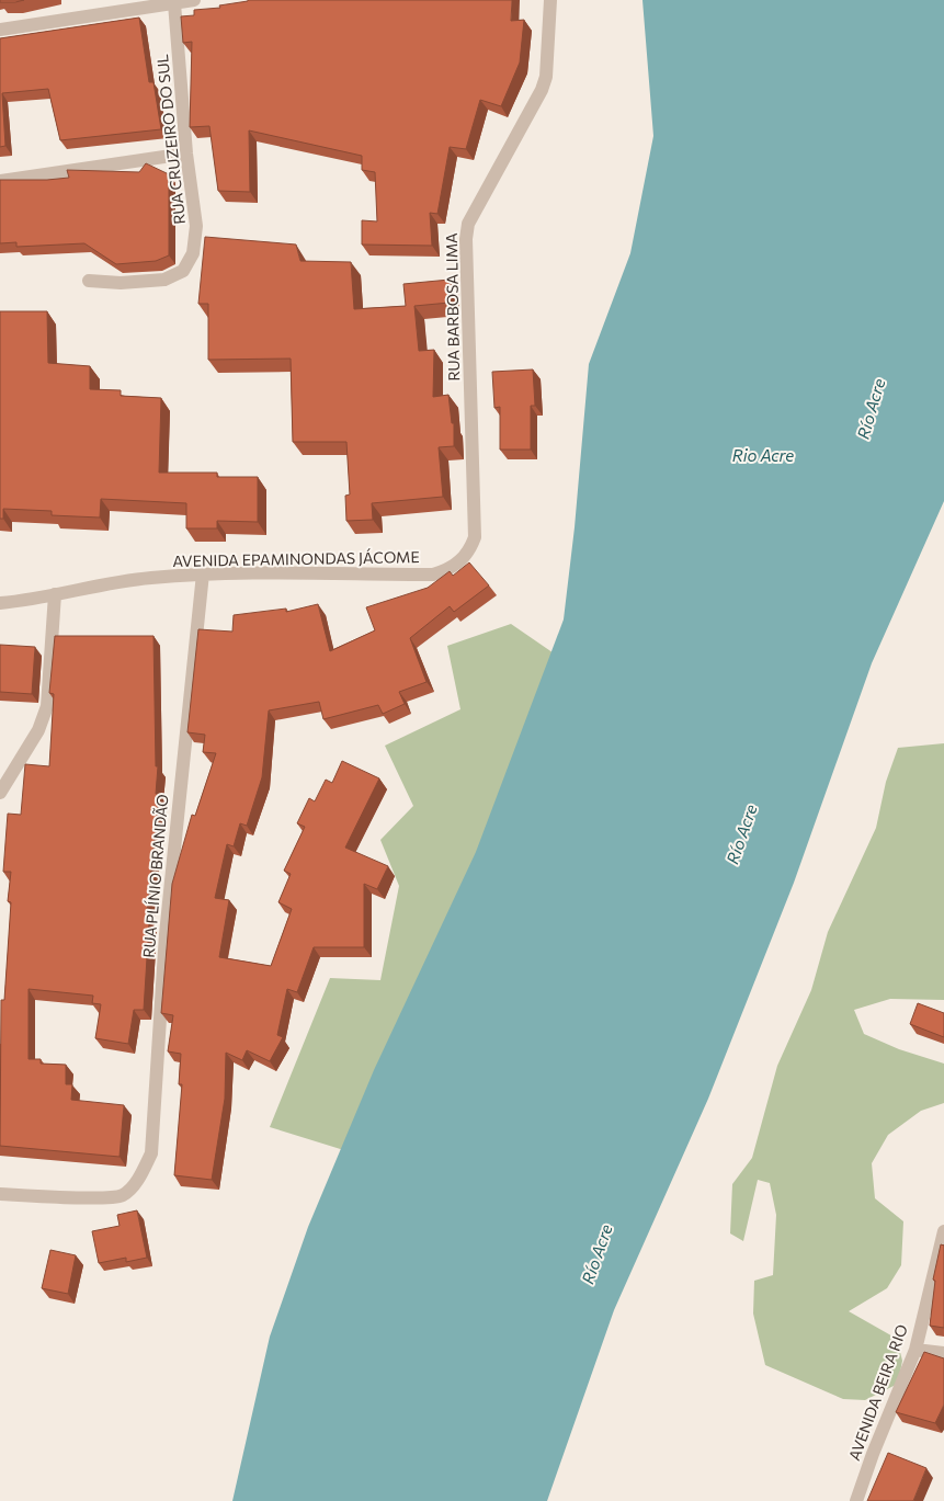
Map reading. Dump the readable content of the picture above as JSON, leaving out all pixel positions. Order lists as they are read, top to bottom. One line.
{"streets":{"street":["RUA CRUZEIRO DO SUL","RUA BARBOSA LIMA","AVENIDA EPAMINONDAS JÁCOME","RUA PLÍNIO BRANDÃO","AVENIDA BEIRA RIO"]},"crossings":[["RUA BARBOSA LIMA","AVENIDA EPAMINONDAS JÁCOME"],["AVENIDA EPAMINONDAS JÁCOME","RUA PLÍNIO BRANDÃO"]],"water":["Río Acre","Rio Acre"]}
